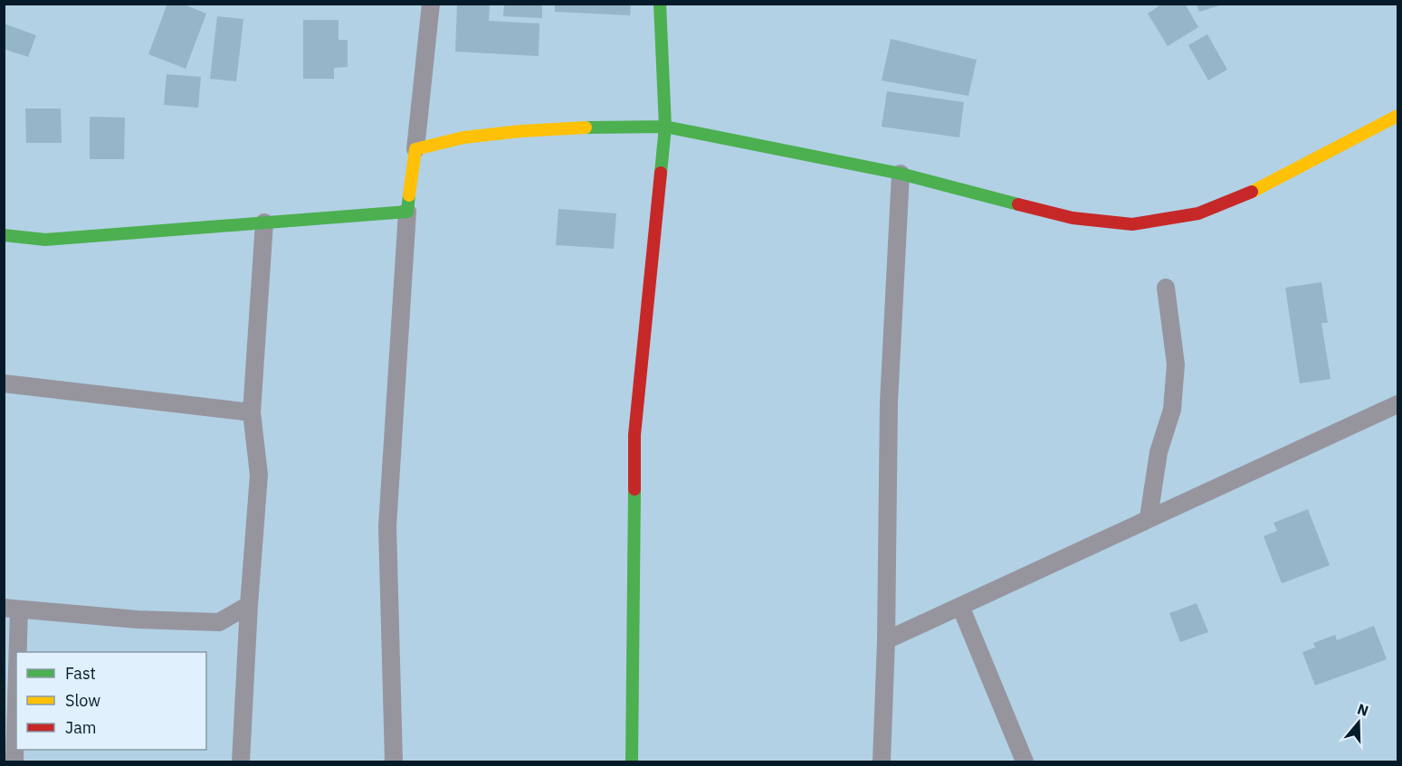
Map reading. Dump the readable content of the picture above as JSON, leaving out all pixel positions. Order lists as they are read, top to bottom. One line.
{"legend":["Fast","Slow","Jam"],"north":"top"}
